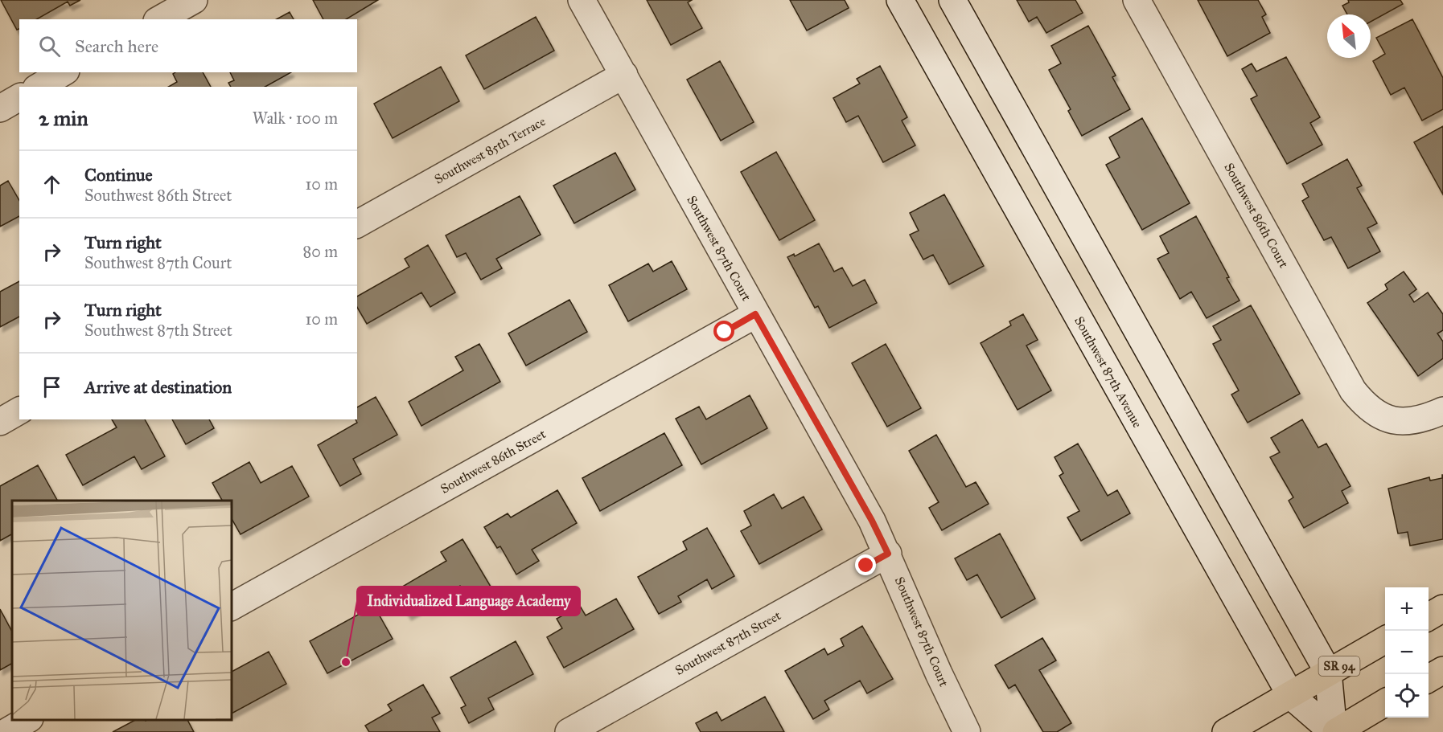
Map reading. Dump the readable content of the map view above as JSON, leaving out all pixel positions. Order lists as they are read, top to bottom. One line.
{"streets":{"main road":["SR 94"],"street":["Southwest 85th Terrace","Southwest 86th Court","Southwest 87th Court","Southwest 87th Avenue","Southwest 86th Street","Southwest 87th Street"]},"crossings":[["Southwest 85th Terrace","Southwest 87th Court"],["Southwest 87th Court","Southwest 86th Street"],["Southwest 87th Court","Southwest 87th Street"],["Southwest 87th Avenue","SR 94"]],"places":["Individualized Language Academy"],"north":"top left","page":{"search":"Search here","heading":["2 min","Walk · 100 m"],"list":[["Continue","Southwest 86th Street","10 m"],["Turn right","Southwest 87th Court","80 m"],["Turn right","Southwest 87th Street","10 m"],"Arrive at destination"],"map_buttons":["+","−"]}}
